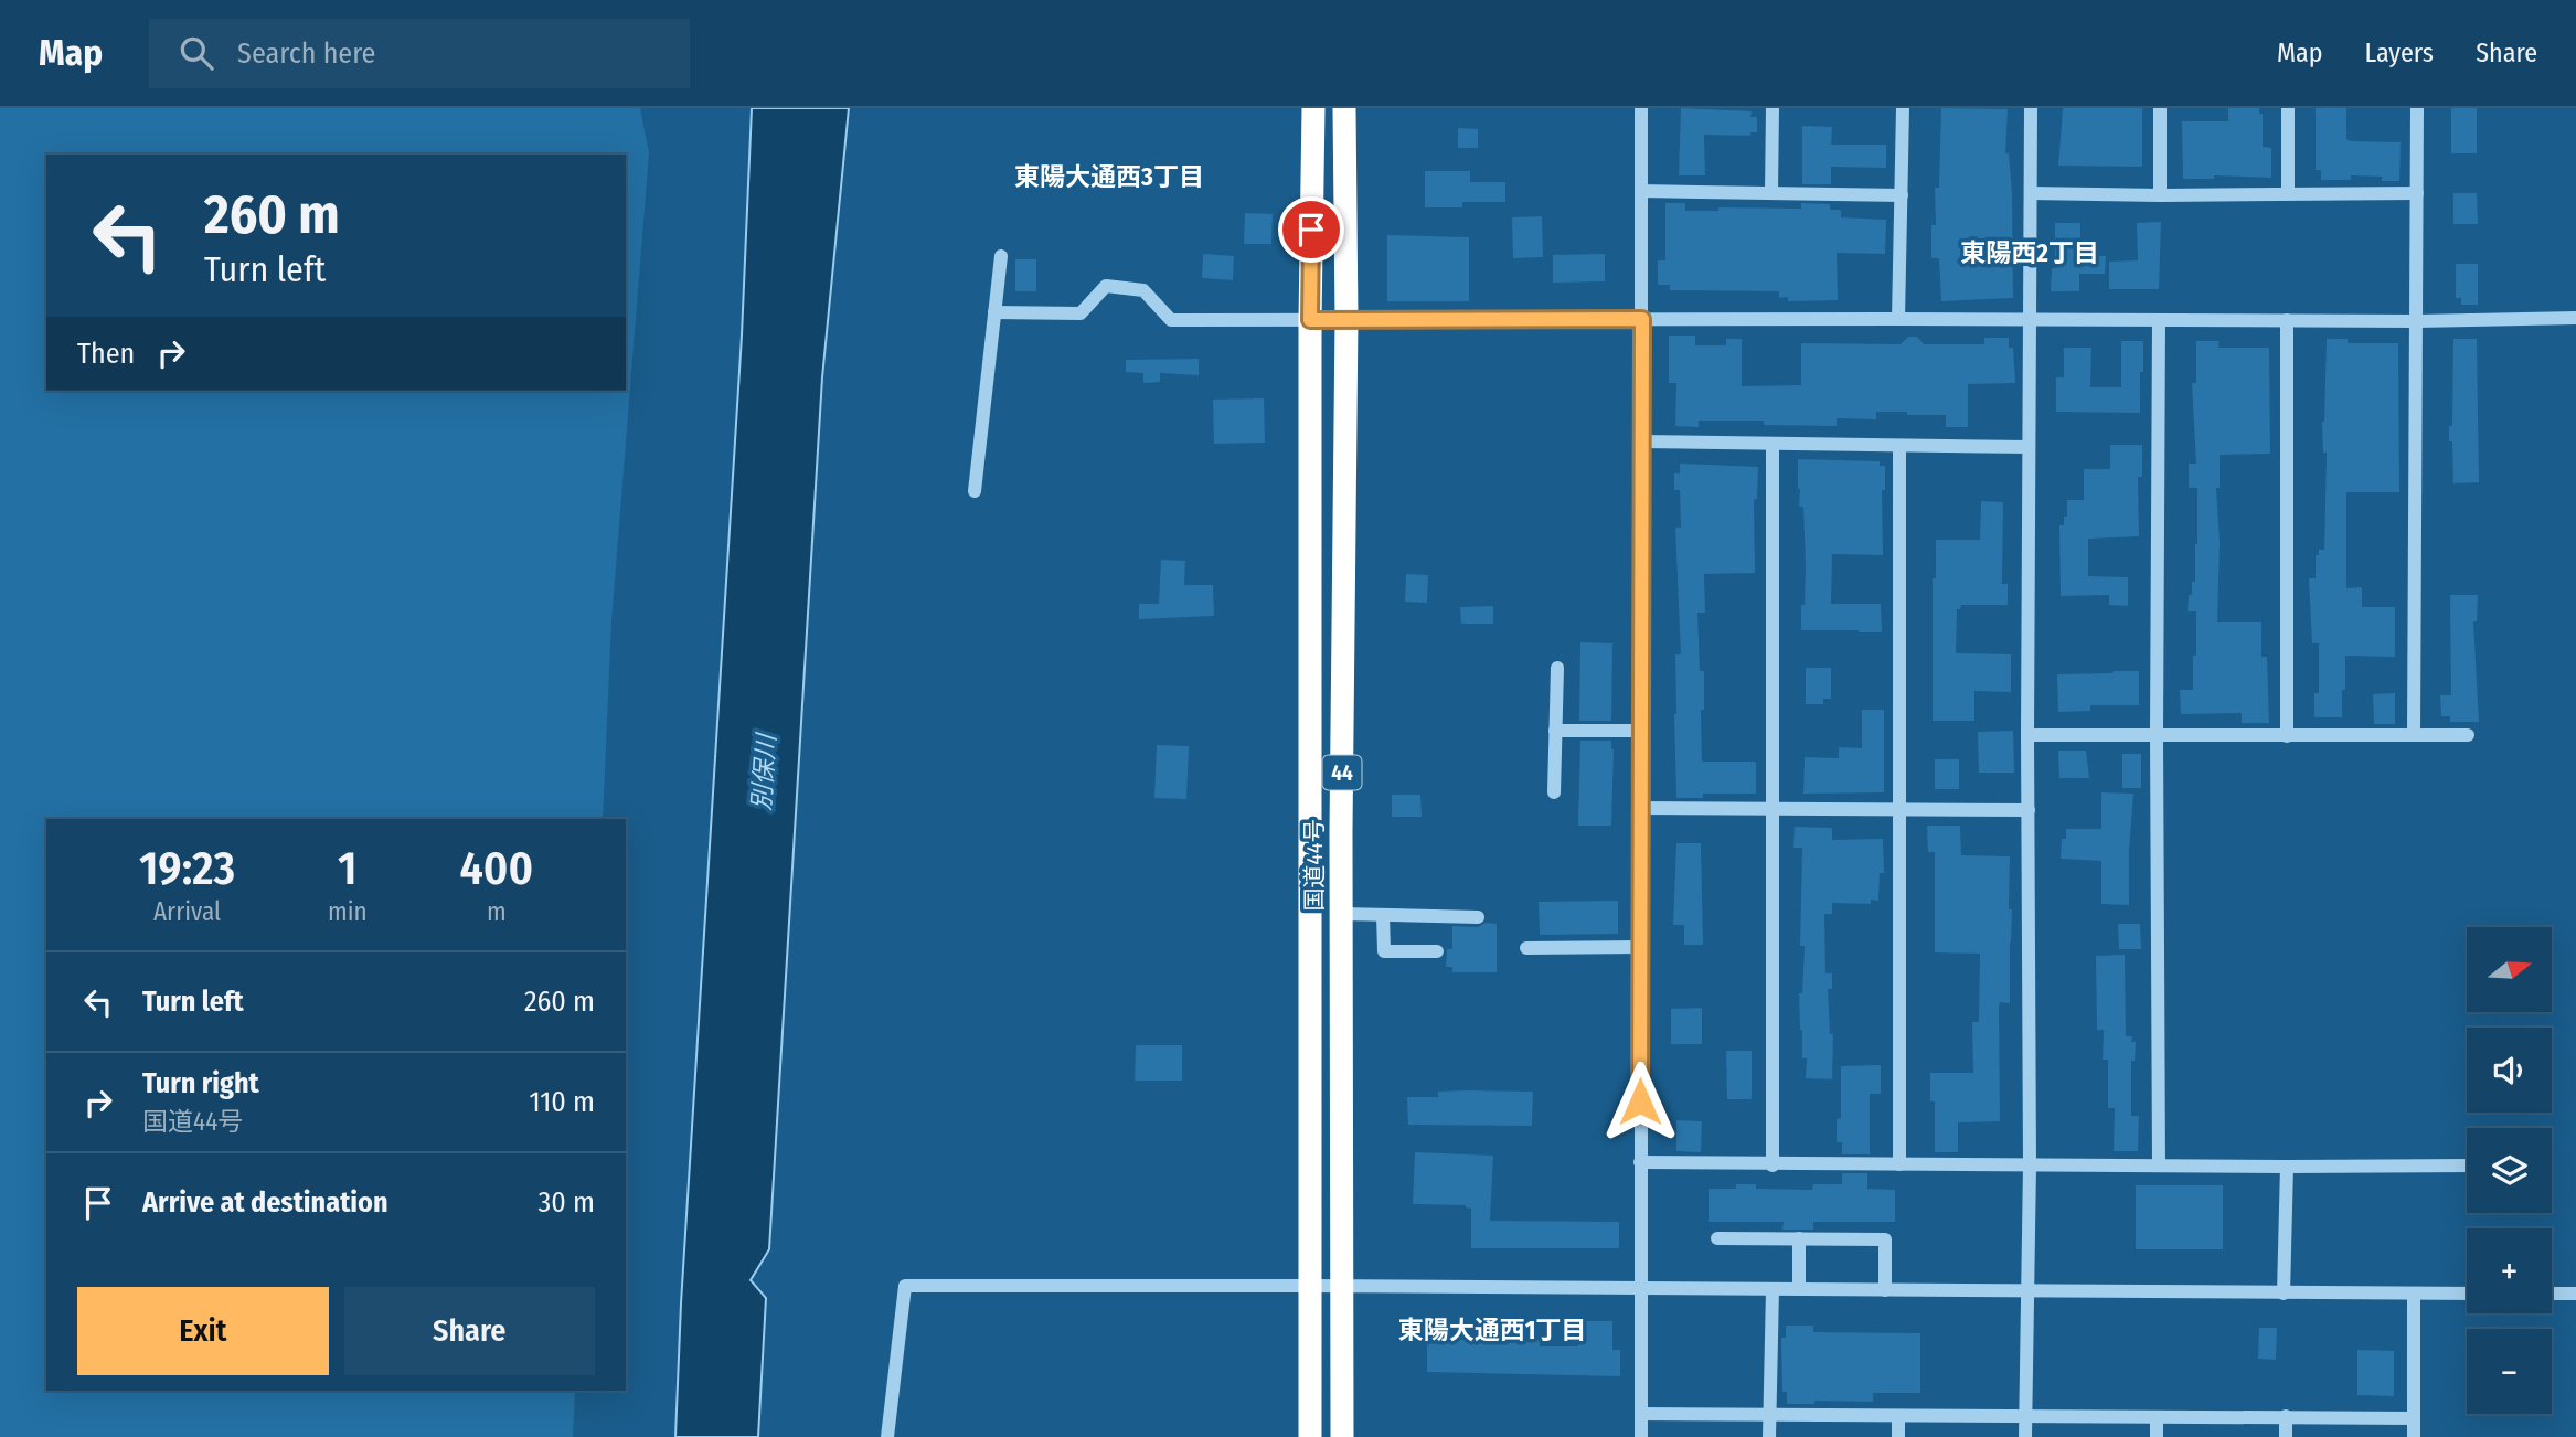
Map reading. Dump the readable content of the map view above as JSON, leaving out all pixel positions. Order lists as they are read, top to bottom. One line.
{"streets":{"highway":["44","国道44号"]},"districts":["東陽大通西3丁目","東陽西2丁目","東陽大通西1丁目"],"water":["別保川"],"north":"right","page":{"header":"Map","search":"Search here","nav":["Map","Layers","Share"],"turn":["260 m","Turn left"],"then":"Then","eta":["19:23","Arrival","1","min","400","m"],"map_buttons":["+","−"],"list":[{"name":"Turn left","value":"260 m"},{"name":"Turn right","note":"国道44号","value":"110 m"},{"name":"Arrive at destination","value":"30 m"}],"buttons":["Exit","Share"]}}
